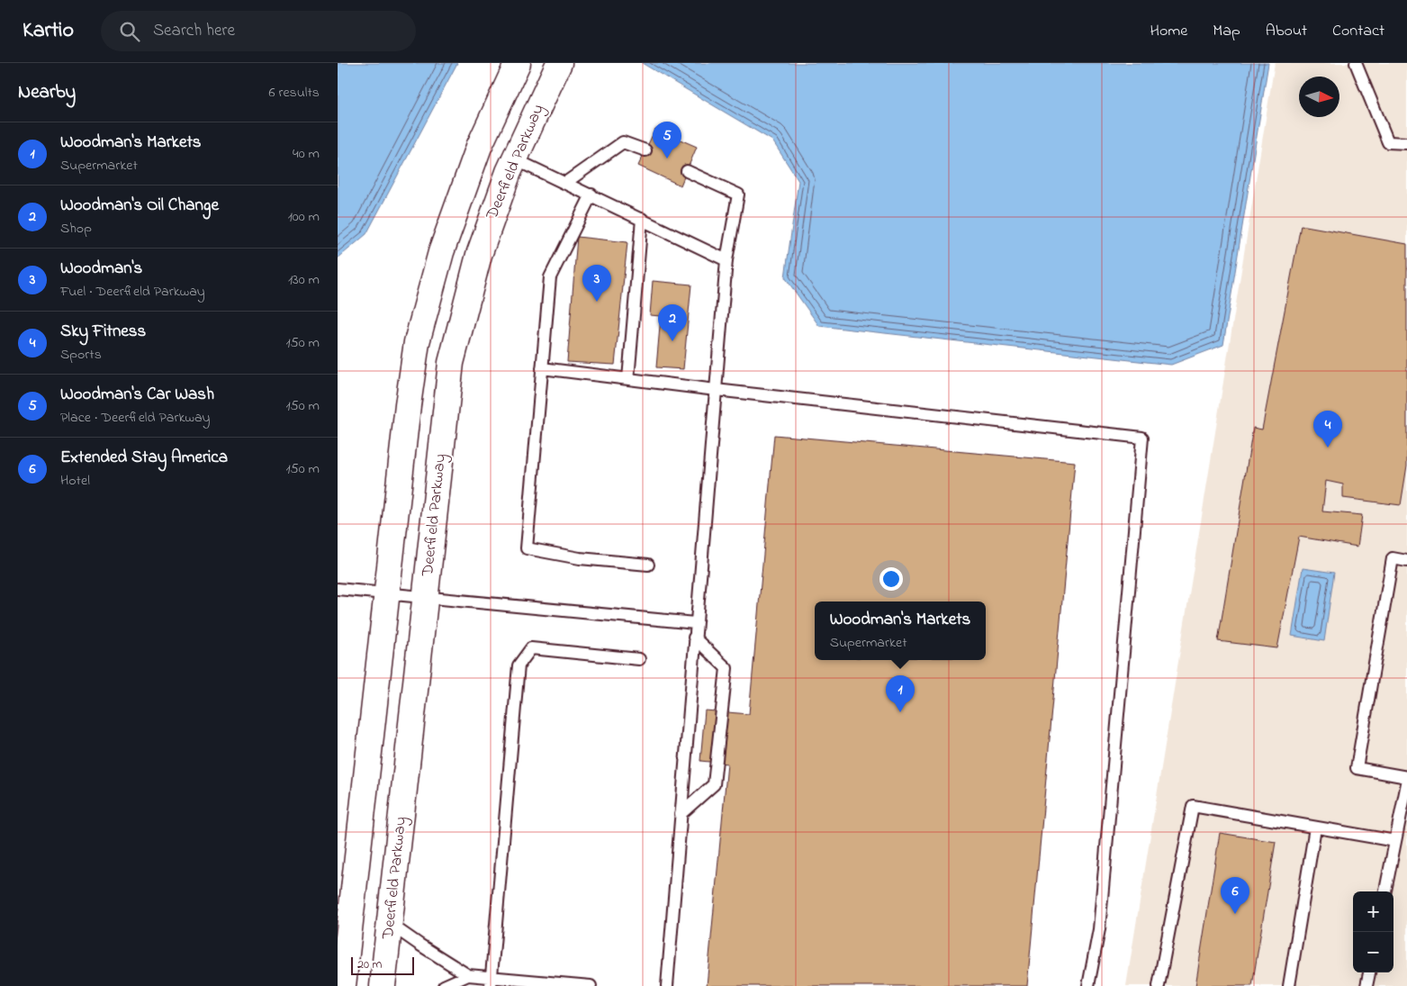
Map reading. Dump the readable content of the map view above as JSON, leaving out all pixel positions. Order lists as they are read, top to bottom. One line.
{"streets":{"main road":["Deerfield Parkway"]},"scale_bar":"20 m","north":"right","page":{"header":"Kartio","search":"Search here","nav":["Home","Map","About","Contact"],"heading":["Nearby","6 results"],"list":[{"mark":"1","name":"Woodman's Markets","note":"Supermarket","value":"40 m"},{"mark":"2","name":"Woodman's Oil Change","note":"Shop","value":"100 m"},{"mark":"3","name":"Woodman's","note":"Fuel · Deerfield Parkway","value":"130 m"},{"mark":"4","name":"Sky Fitness","note":"Sports","value":"150 m"},{"mark":"5","name":"Woodman's Car Wash","note":"Place · Deerfield Parkway","value":"150 m"},{"mark":"6","name":"Extended Stay America","note":"Hotel","value":"150 m"}],"pins":["5","3","2","4","1","6"],"popup":["Woodman's Markets","Supermarket"],"map_buttons":["+","−"],"scale":"20 m"}}
